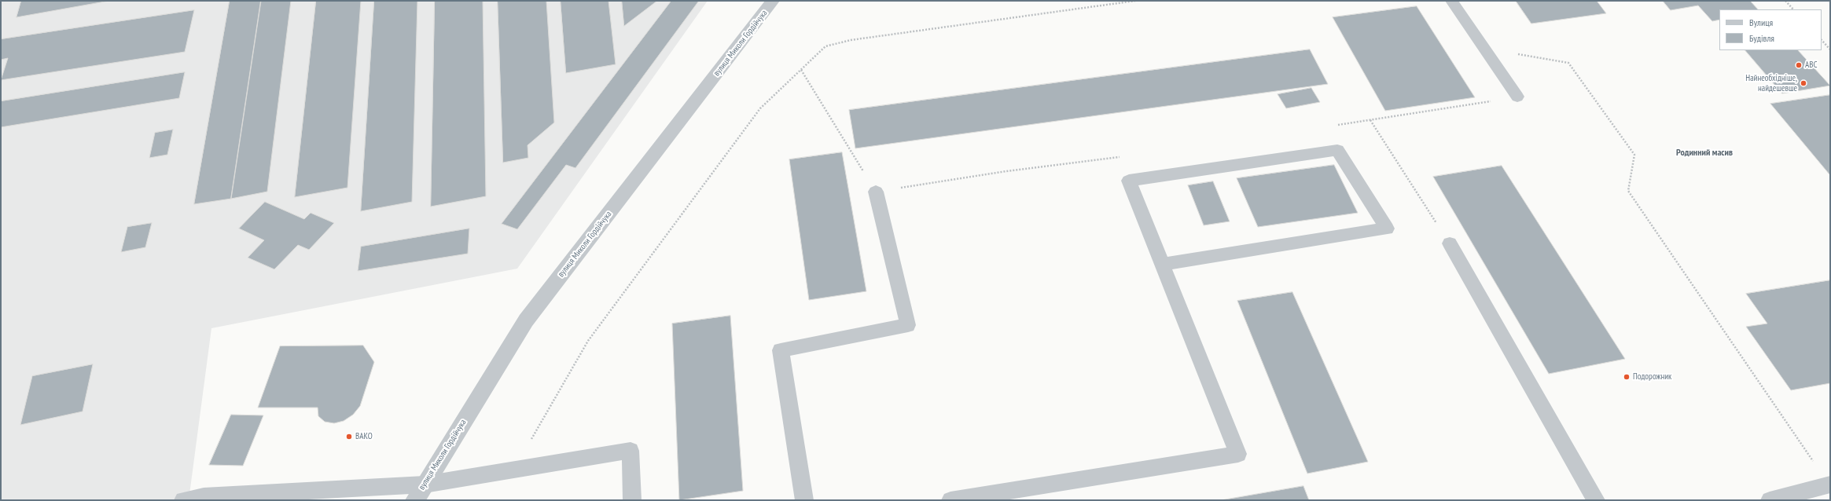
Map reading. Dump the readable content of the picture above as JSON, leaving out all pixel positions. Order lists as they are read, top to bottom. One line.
{"streets":{"street":["вулиця Миколи Гордійчука"]},"districts":["Родинний масив"],"places":["АВС","Найнеобхідніше, найдешевше","Подорожник","ВАКО"],"legend":["Вулиця","Будівля"]}
